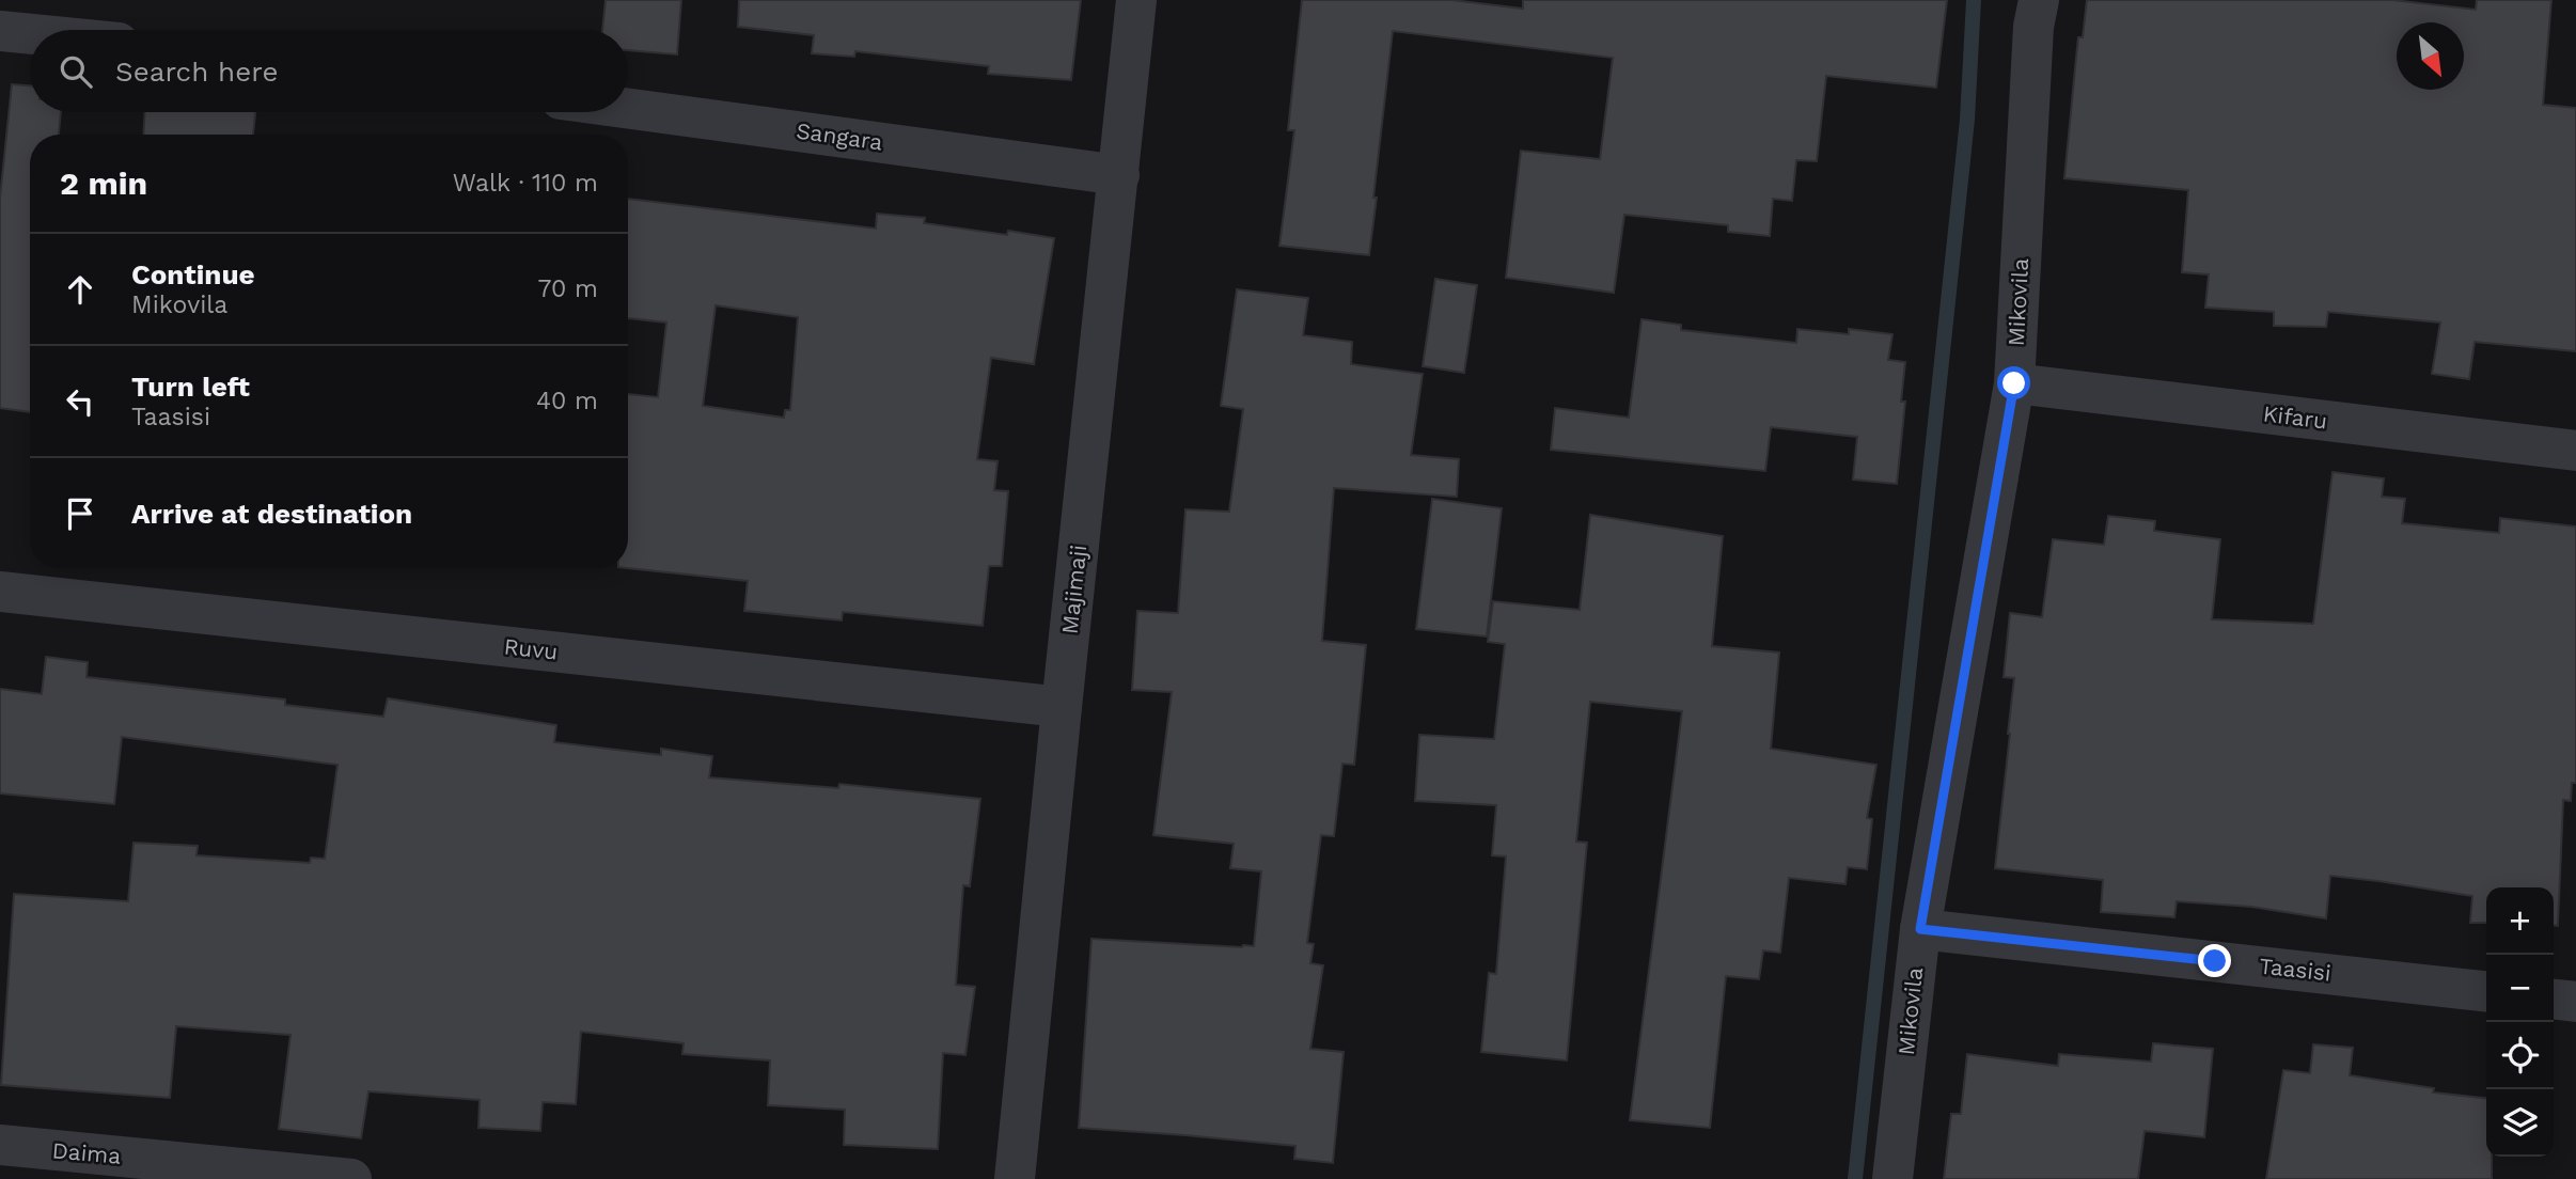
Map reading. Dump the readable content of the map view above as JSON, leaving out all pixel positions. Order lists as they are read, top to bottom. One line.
{"streets":{"street":["Sangara","Mikovila","Kifaru","Majimaji","Ruvu","Taasisi","Daima"]},"crossings":[["Sangara","Majimaji"],["Mikovila","Kifaru"],["Mikovila","Taasisi"],["Majimaji","Ruvu"]],"north":"bottom right","page":{"search":"Search here","heading":["2 min","Walk · 110 m"],"list":[["Continue","Mikovila","70 m"],["Turn left","Taasisi","40 m"],"Arrive at destination"],"map_buttons":["+","−"]}}
